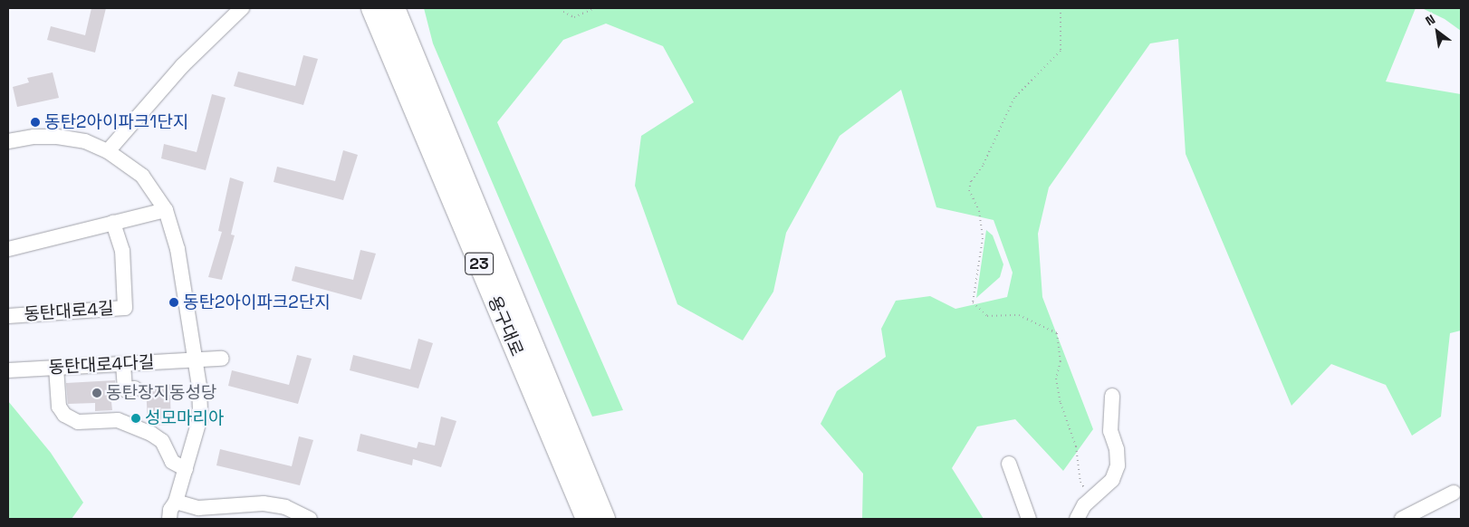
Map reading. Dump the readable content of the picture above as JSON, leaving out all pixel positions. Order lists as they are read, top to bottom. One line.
{"streets":{"highway":["23","용구대로"],"street":["동탄대로4길","동탄대로4다길"]},"places":["동탄2아이파크1단지","동탄2아이파크2단지","동탄장지동성당","성모마리아"],"north":"top left"}
